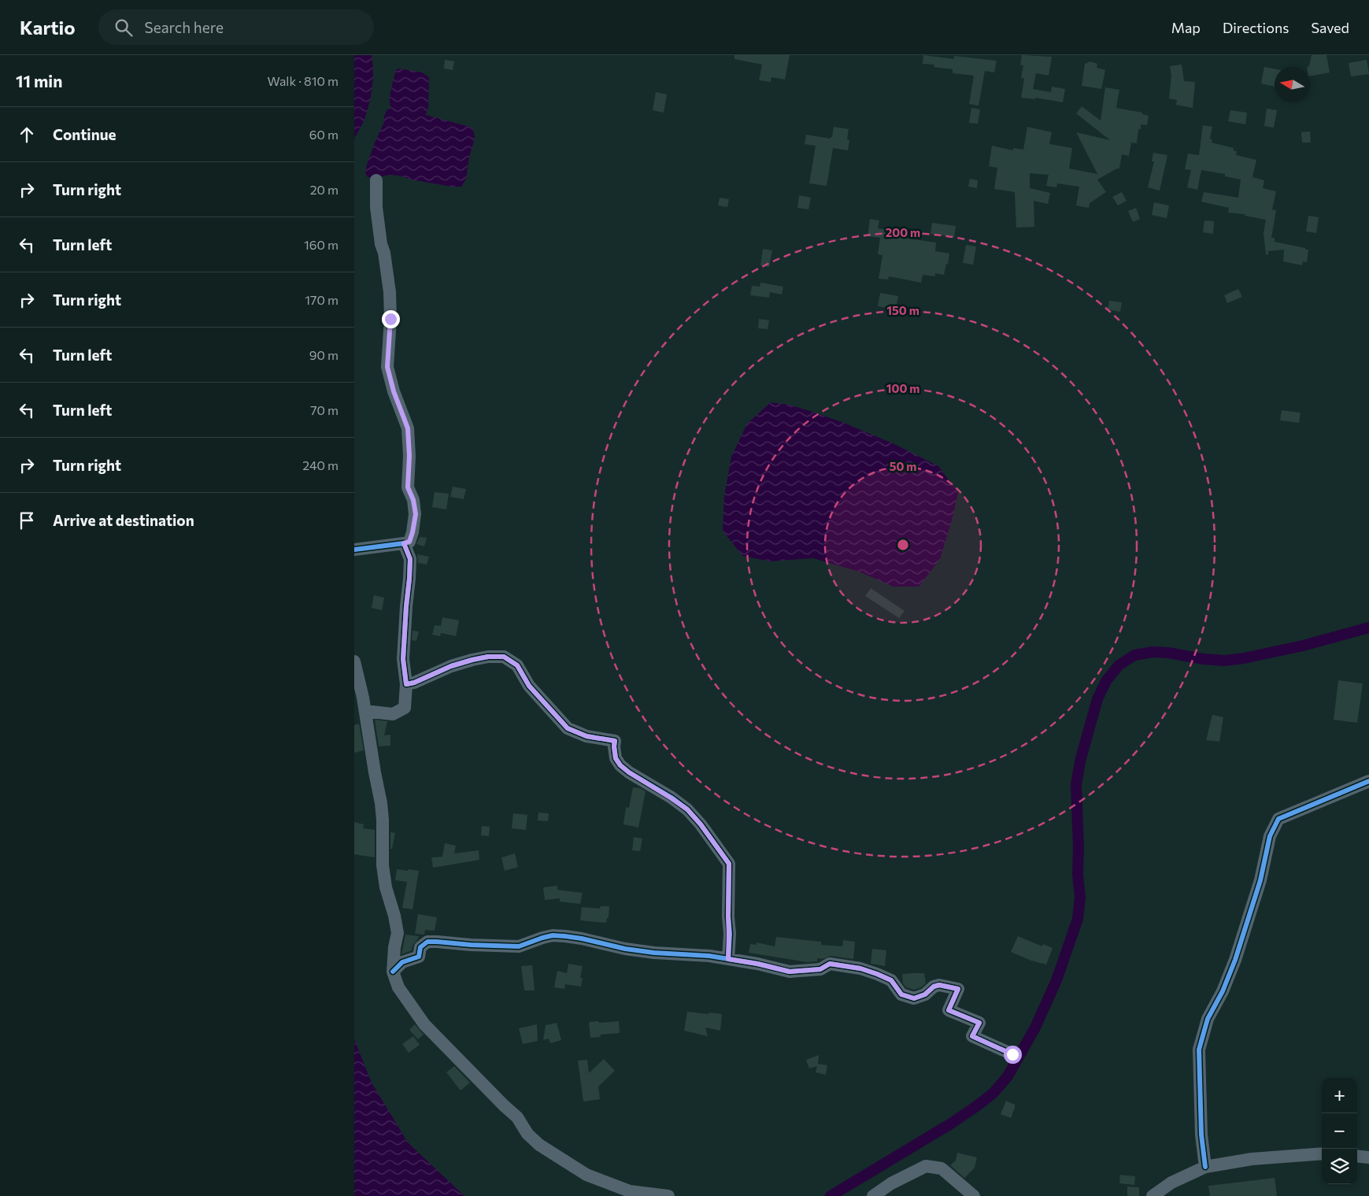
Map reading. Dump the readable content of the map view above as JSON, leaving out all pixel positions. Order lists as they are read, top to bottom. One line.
{"north":"left","page":{"header":"Kartio","search":"Search here","nav":["Map","Directions","Saved"],"heading":["11 min","Walk · 810 m"],"list":[["Continue","60 m"],["Turn right","20 m"],["Turn left","160 m"],["Turn right","170 m"],["Turn left","90 m"],["Turn left","70 m"],["Turn right","240 m"],"Arrive at destination"],"map_buttons":["+","−"]},"rings":["200 m","150 m","100 m","50 m"]}
